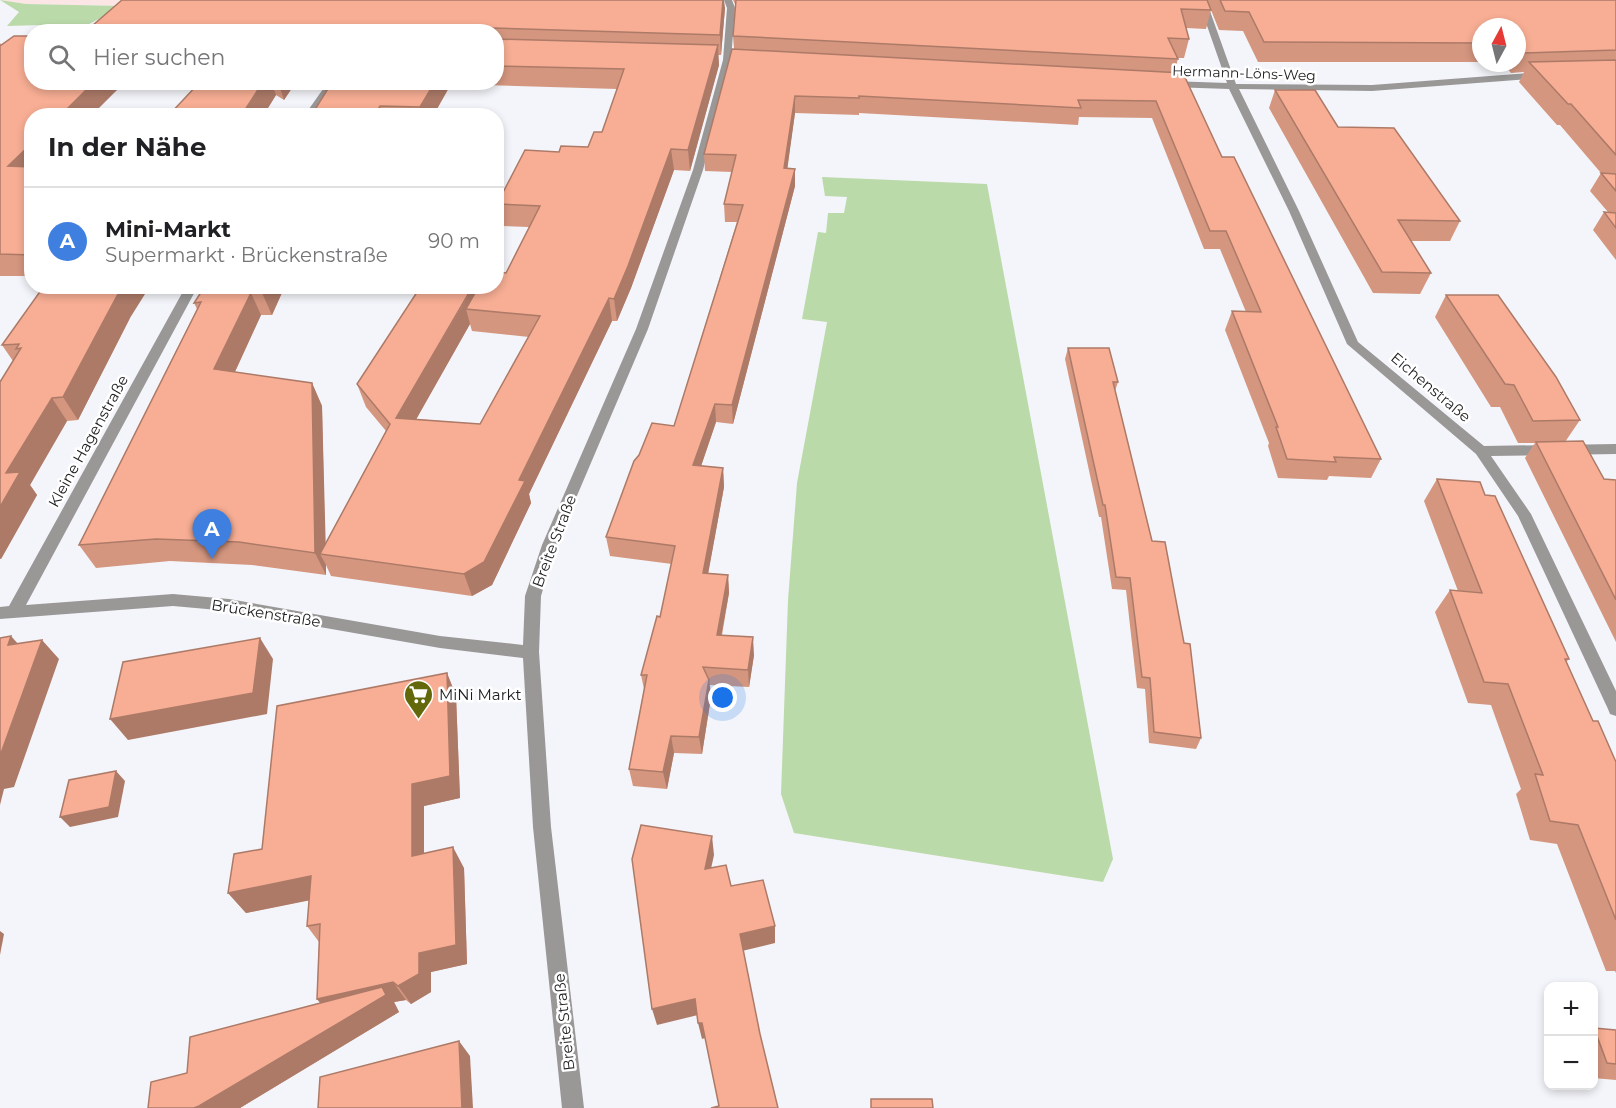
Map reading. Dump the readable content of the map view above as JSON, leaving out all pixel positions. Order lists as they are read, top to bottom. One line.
{"streets":{"street":["Hermann-Löns-Weg","Eichenstraße","Kleine Hagenstraße","Breite Straße","Brückenstraße"]},"crossings":[["Hermann-Löns-Weg","Eichenstraße"],["Kleine Hagenstraße","Brückenstraße"],["Breite Straße","Brückenstraße"]],"places":{"supermarket":["MiNi Markt"]},"north":"top","page":{"search":"Hier suchen","heading":"In der Nähe","list":[{"mark":"A","name":"Mini-Markt","note":"Supermarkt · Brückenstraße","value":"90 m"}],"pins":"A","map_buttons":["+","−"]}}
